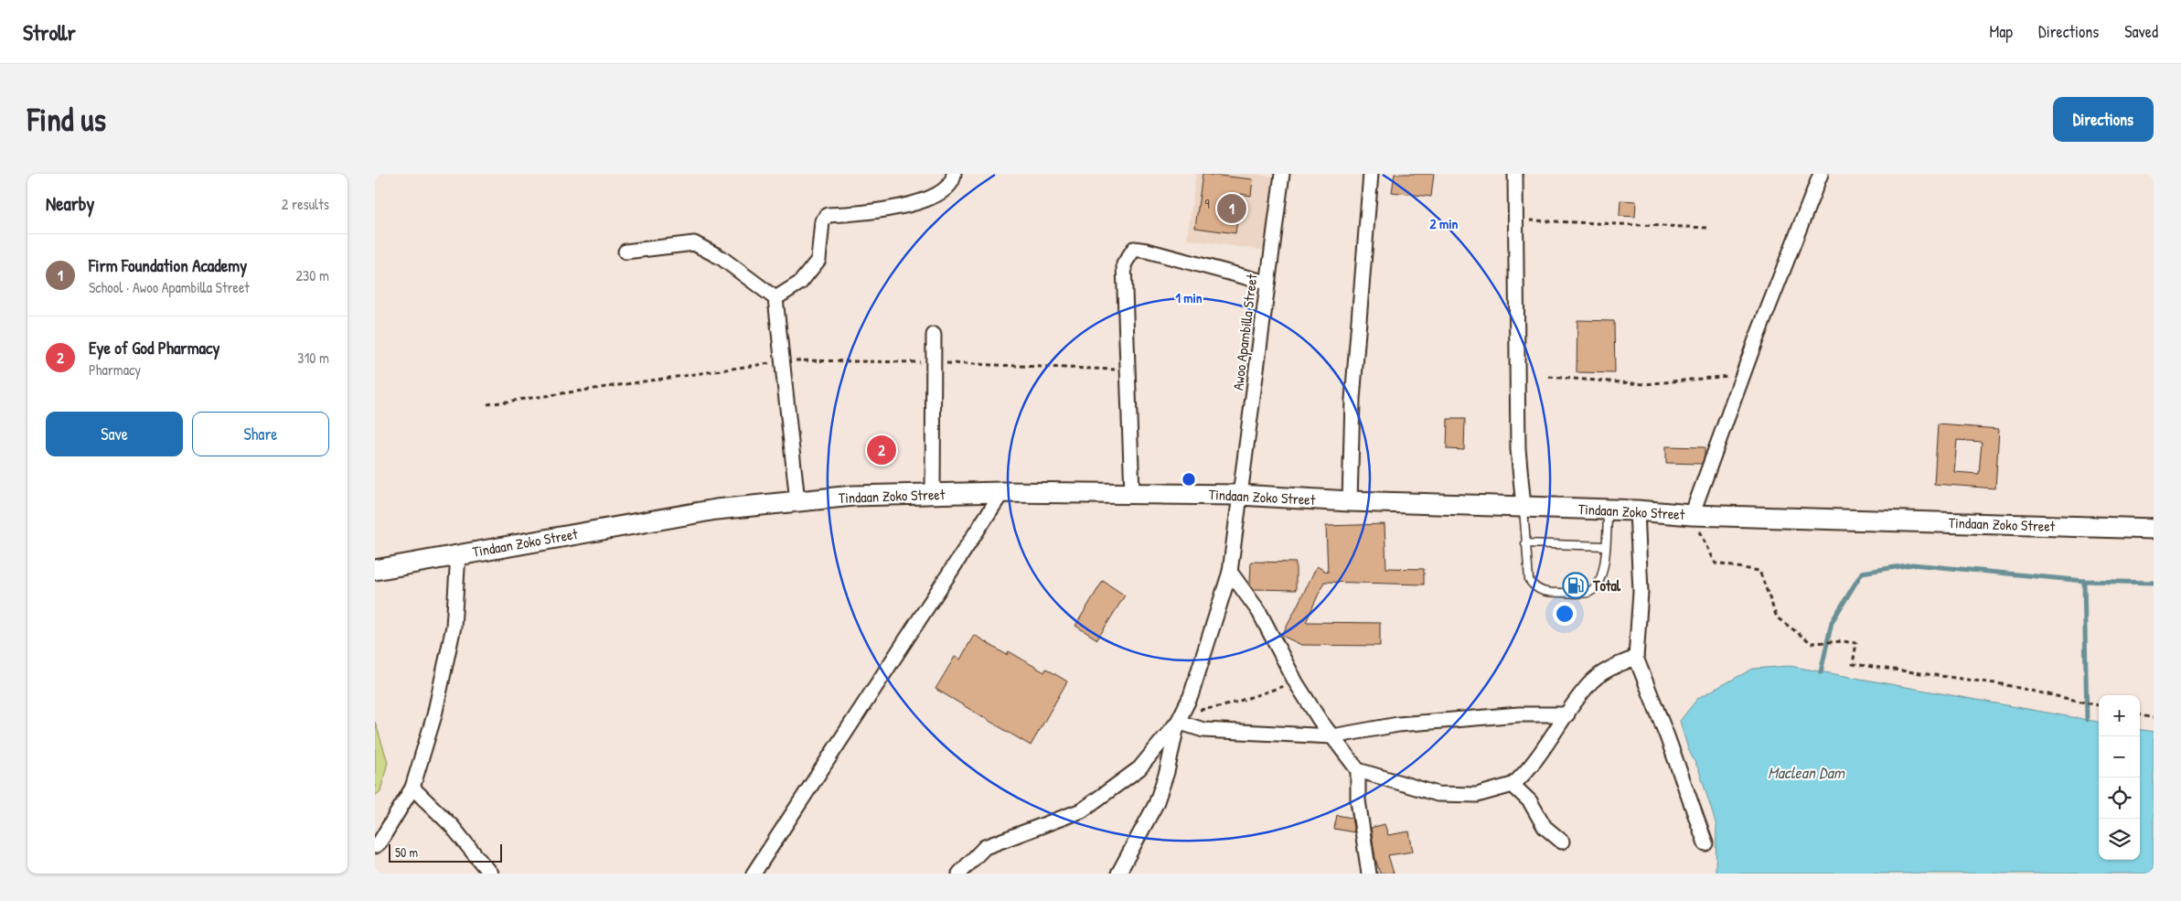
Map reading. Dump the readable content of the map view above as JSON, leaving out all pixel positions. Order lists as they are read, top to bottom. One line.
{"streets":{"main road":["Tindaan Zoko Street"],"street":["Awoo Apambilla Street"]},"crossings":[["Awoo Apambilla Street","Tindaan Zoko Street"]],"water":["Maclean Dam"],"places":{"fuel station":["Total"]},"house_numbers":["9"],"scale_bar":"50 m","page":{"header":"Strollr","nav":["Map","Directions","Saved"],"buttons":["Directions",["Save","Share"]],"title":"Find us","heading":["Nearby","2 results"],"pins":["1","2"],"list":[{"mark":"1","name":"Firm Foundation Academy","note":"School · Awoo Apambilla Street","value":"230 m"},{"mark":"2","name":"Eye of God Pharmacy","note":"Pharmacy","value":"310 m"}],"map_buttons":["+","−"],"scale":"50 m"},"rings":["2 min","1 min"]}
